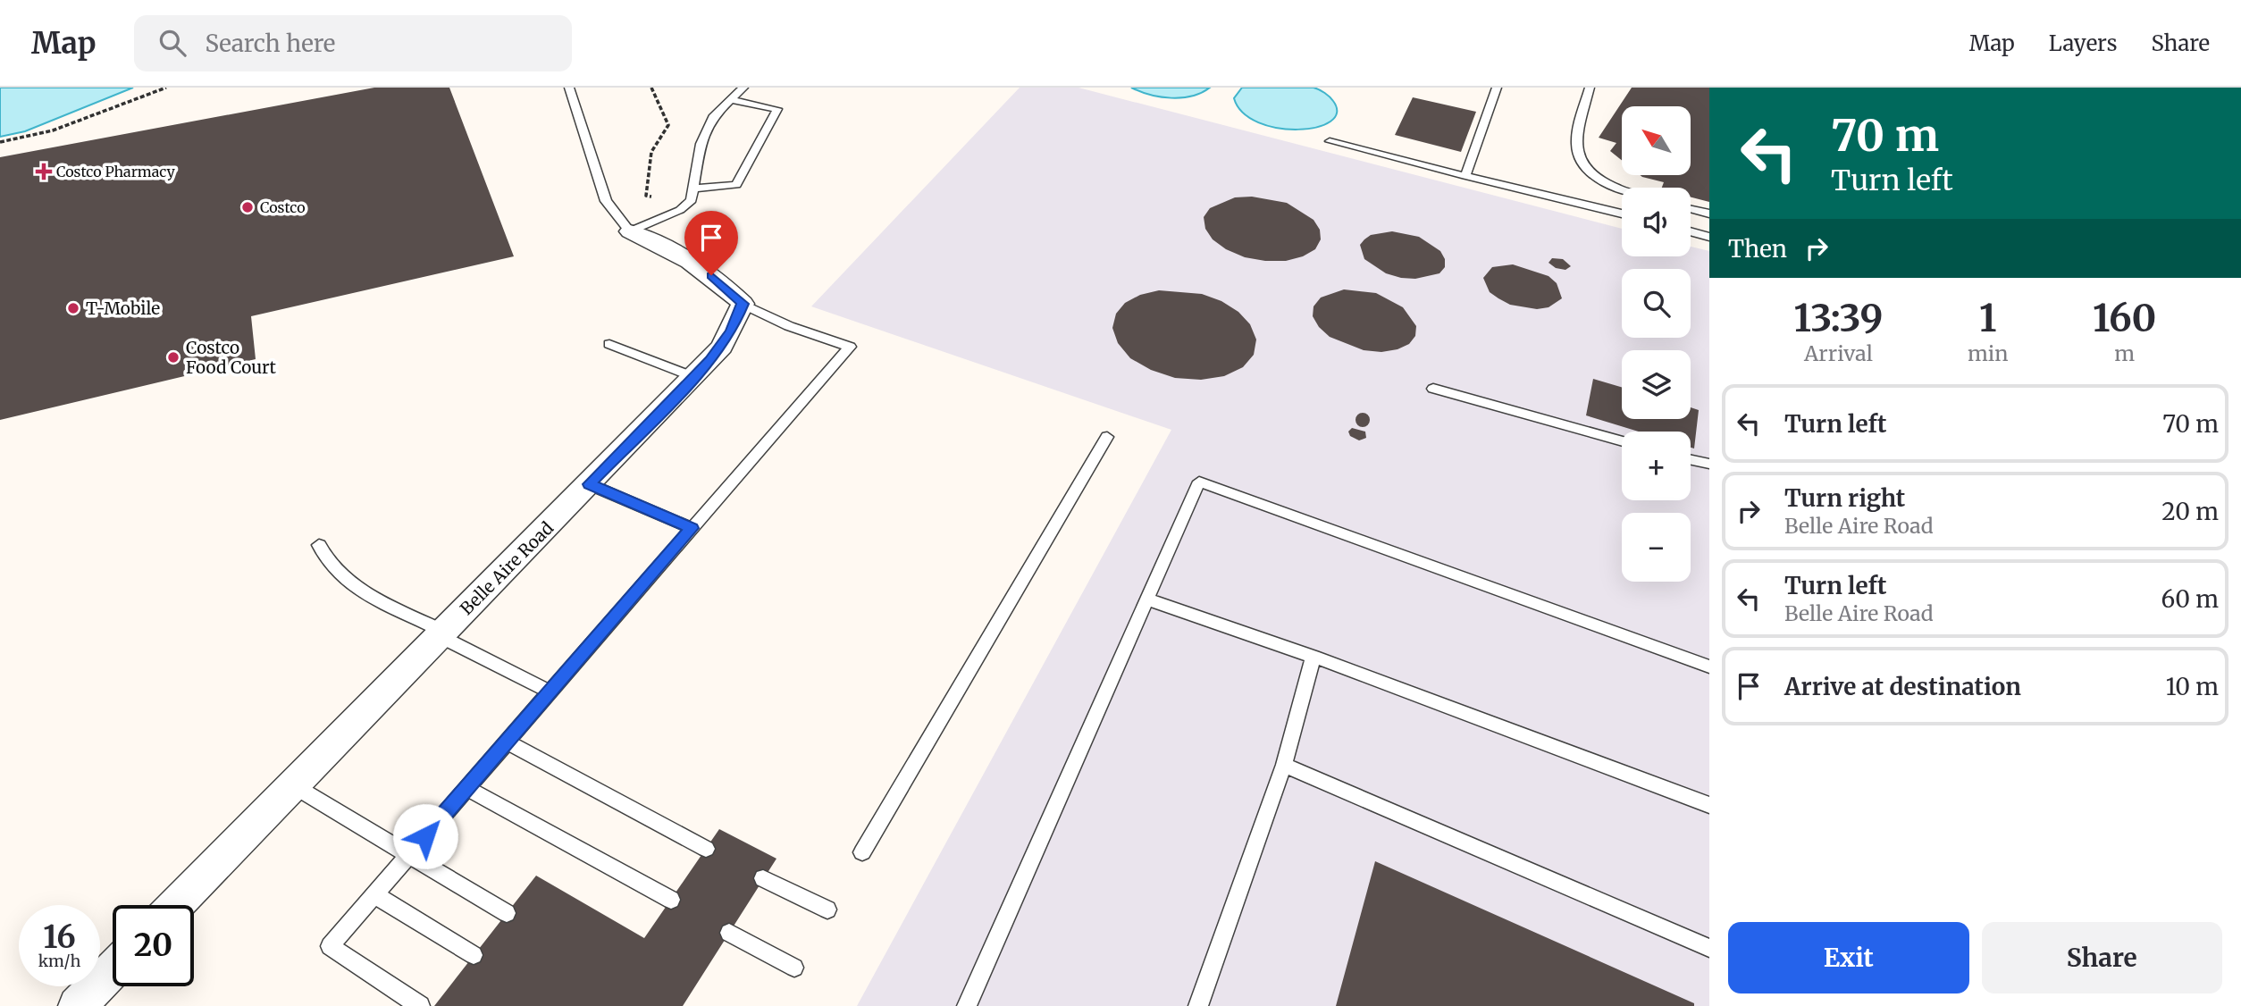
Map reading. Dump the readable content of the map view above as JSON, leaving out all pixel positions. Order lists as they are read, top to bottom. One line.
{"streets":{"street":["Belle Aire Road"]},"places":{"health":["Costco Pharmacy"],"other":["Costco","T-Mobile","Costco Food Court"]},"north":"top left","page":{"header":"Map","search":"Search here","nav":["Map","Layers","Share"],"turn":["70 m","Turn left"],"map_buttons":["+","−"],"then":"Then","eta":["13:39","Arrival","1","min","160","m"],"list":[{"name":"Turn left","value":"70 m"},{"name":"Turn right","note":"Belle Aire Road","value":"20 m"},{"name":"Turn left","note":"Belle Aire Road","value":"60 m"},{"name":"Arrive at destination","value":"10 m"}],"speed":"16 km/h","limit":"20","buttons":["Exit","Share"]}}
